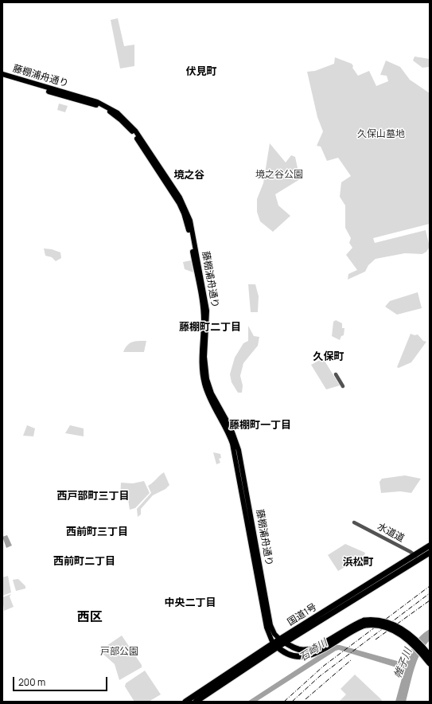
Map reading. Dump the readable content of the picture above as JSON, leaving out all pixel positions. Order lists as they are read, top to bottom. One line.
{"streets":{"highway":["国道1号"],"main road":["藤棚浦舟通り"],"street":["水道道"]},"crossings":[["藤棚浦舟通り","国道1号"],["水道道","国道1号"]],"districts":["伏見町","境之谷","藤棚町二丁目","久保町","藤棚町一丁目","西戸部町三丁目","西前町三丁目","西前町二丁目","浜松町","中央二丁目","西区"],"water":["石崎川","帷子川"],"parks":["久保山墓地","境之谷公園","戸部公園"],"scale_bar":"200 m"}
